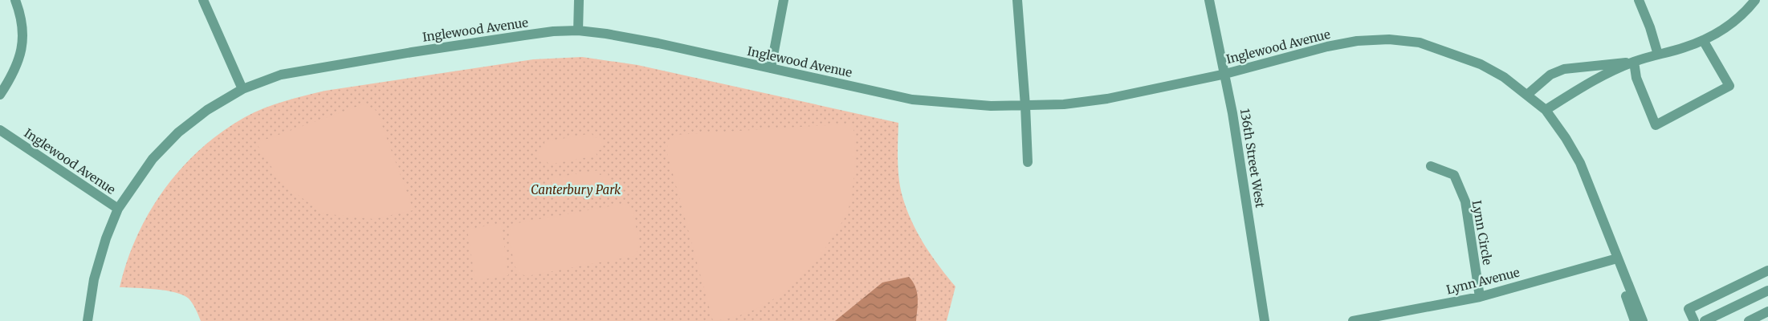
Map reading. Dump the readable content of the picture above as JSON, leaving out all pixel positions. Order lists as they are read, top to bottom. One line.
{"streets":{"street":["Inglewood Avenue","136th Street West","Lynn Circle","Lynn Avenue"]},"crossings":[["Inglewood Avenue","136th Street West"],["Inglewood Avenue","Lynn Avenue"],["Lynn Circle","Lynn Avenue"]],"parks":["Canterbury Park"]}
